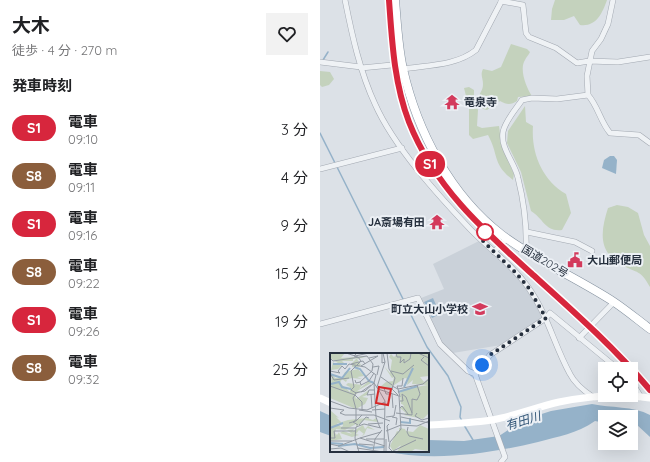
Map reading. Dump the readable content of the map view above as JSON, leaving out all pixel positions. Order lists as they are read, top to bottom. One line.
{"streets":{"highway":["国道202号"]},"water":["有田川"],"places":{"temple":["竜泉寺","JA斎場有田"],"public building":["大山郵便局"],"school or university":["町立大山小学校"]},"page":{"heading":[["大木","徒歩 · 4 分 · 270 m"],"発車時刻"],"on_map":"S1","list":[{"mark":"S1","name":"電車","note":"09:10","value":"3 分"},{"mark":"S8","name":"電車","note":"09:11","value":"4 分"},{"mark":"S1","name":"電車","note":"09:16","value":"9 分"},{"mark":"S8","name":"電車","note":"09:22","value":"15 分"},{"mark":"S1","name":"電車","note":"09:26","value":"19 分"},{"mark":"S8","name":"電車","note":"09:32","value":"25 分"}]}}
